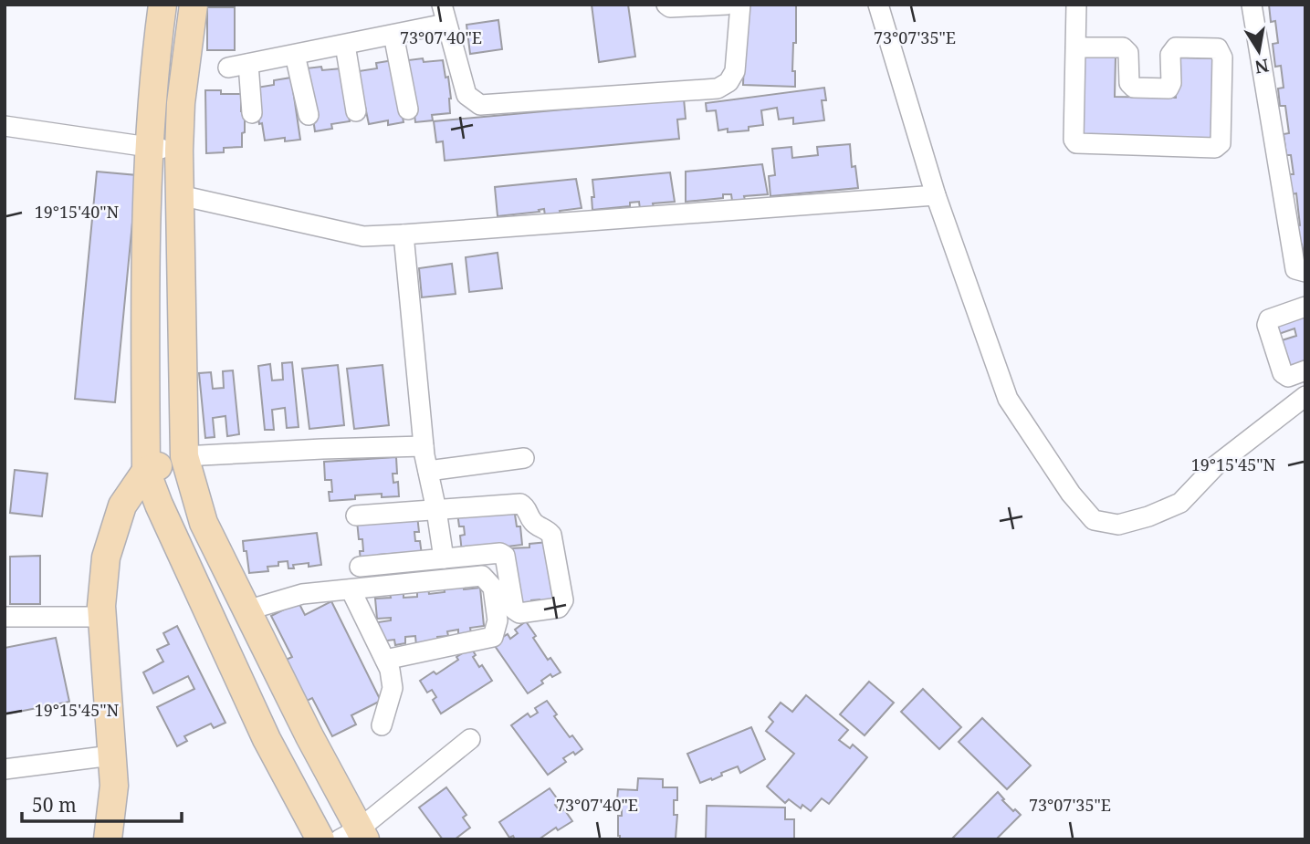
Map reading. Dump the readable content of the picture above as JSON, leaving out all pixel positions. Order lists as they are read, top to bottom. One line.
{"scale_bar":"50 m","north":"bottom","coordinates":["73°07'40\"E","73°07'35\"E","19°15'40\"N","19°15'45\"N"]}
